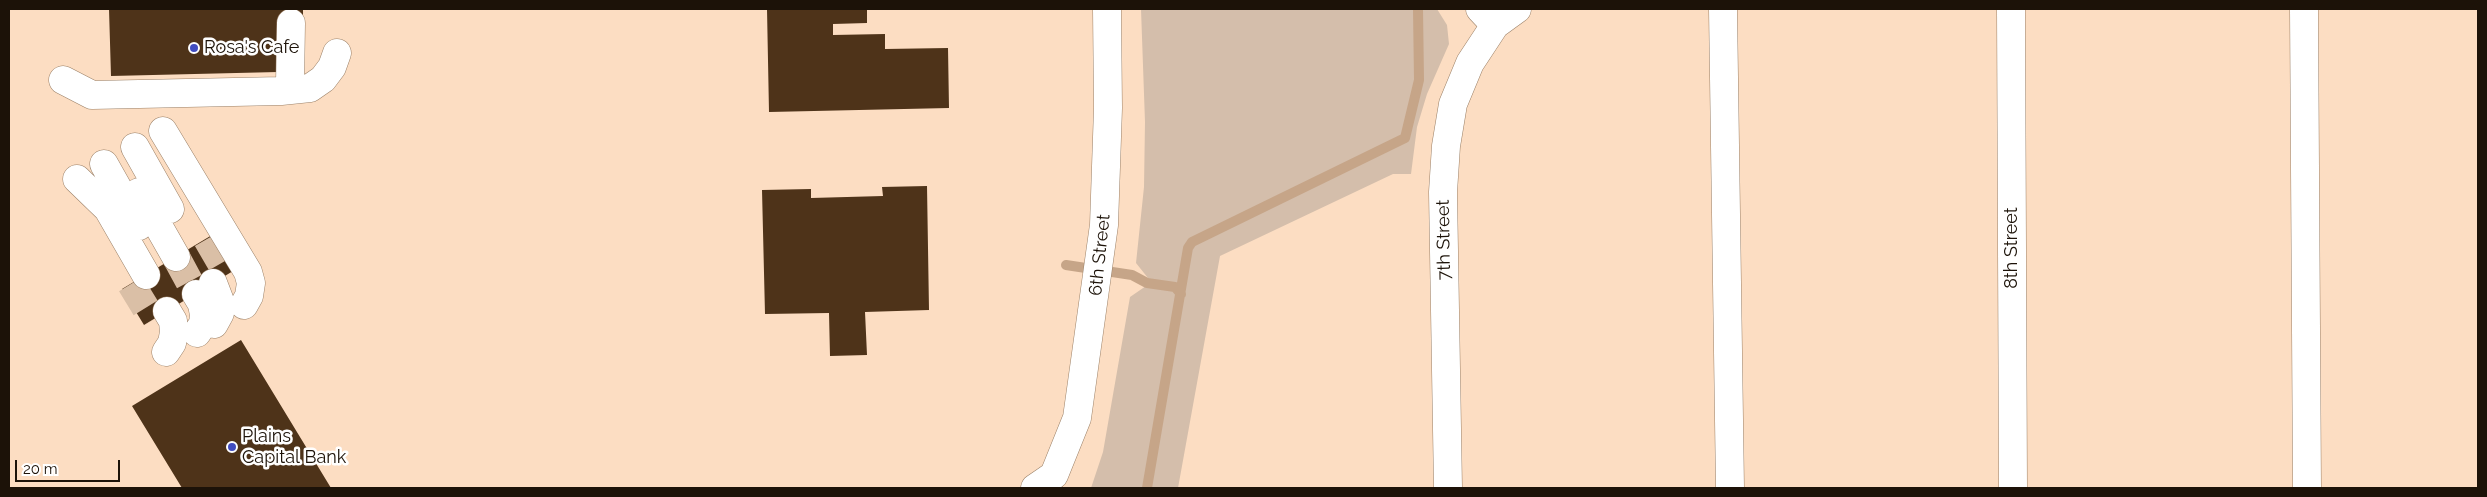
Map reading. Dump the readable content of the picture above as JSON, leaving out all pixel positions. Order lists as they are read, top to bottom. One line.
{"streets":{"street":["7th Street","8th Street","6th Street"]},"places":["Rosa's Cafe","Plains Capital Bank"],"scale_bar":"20 m"}
